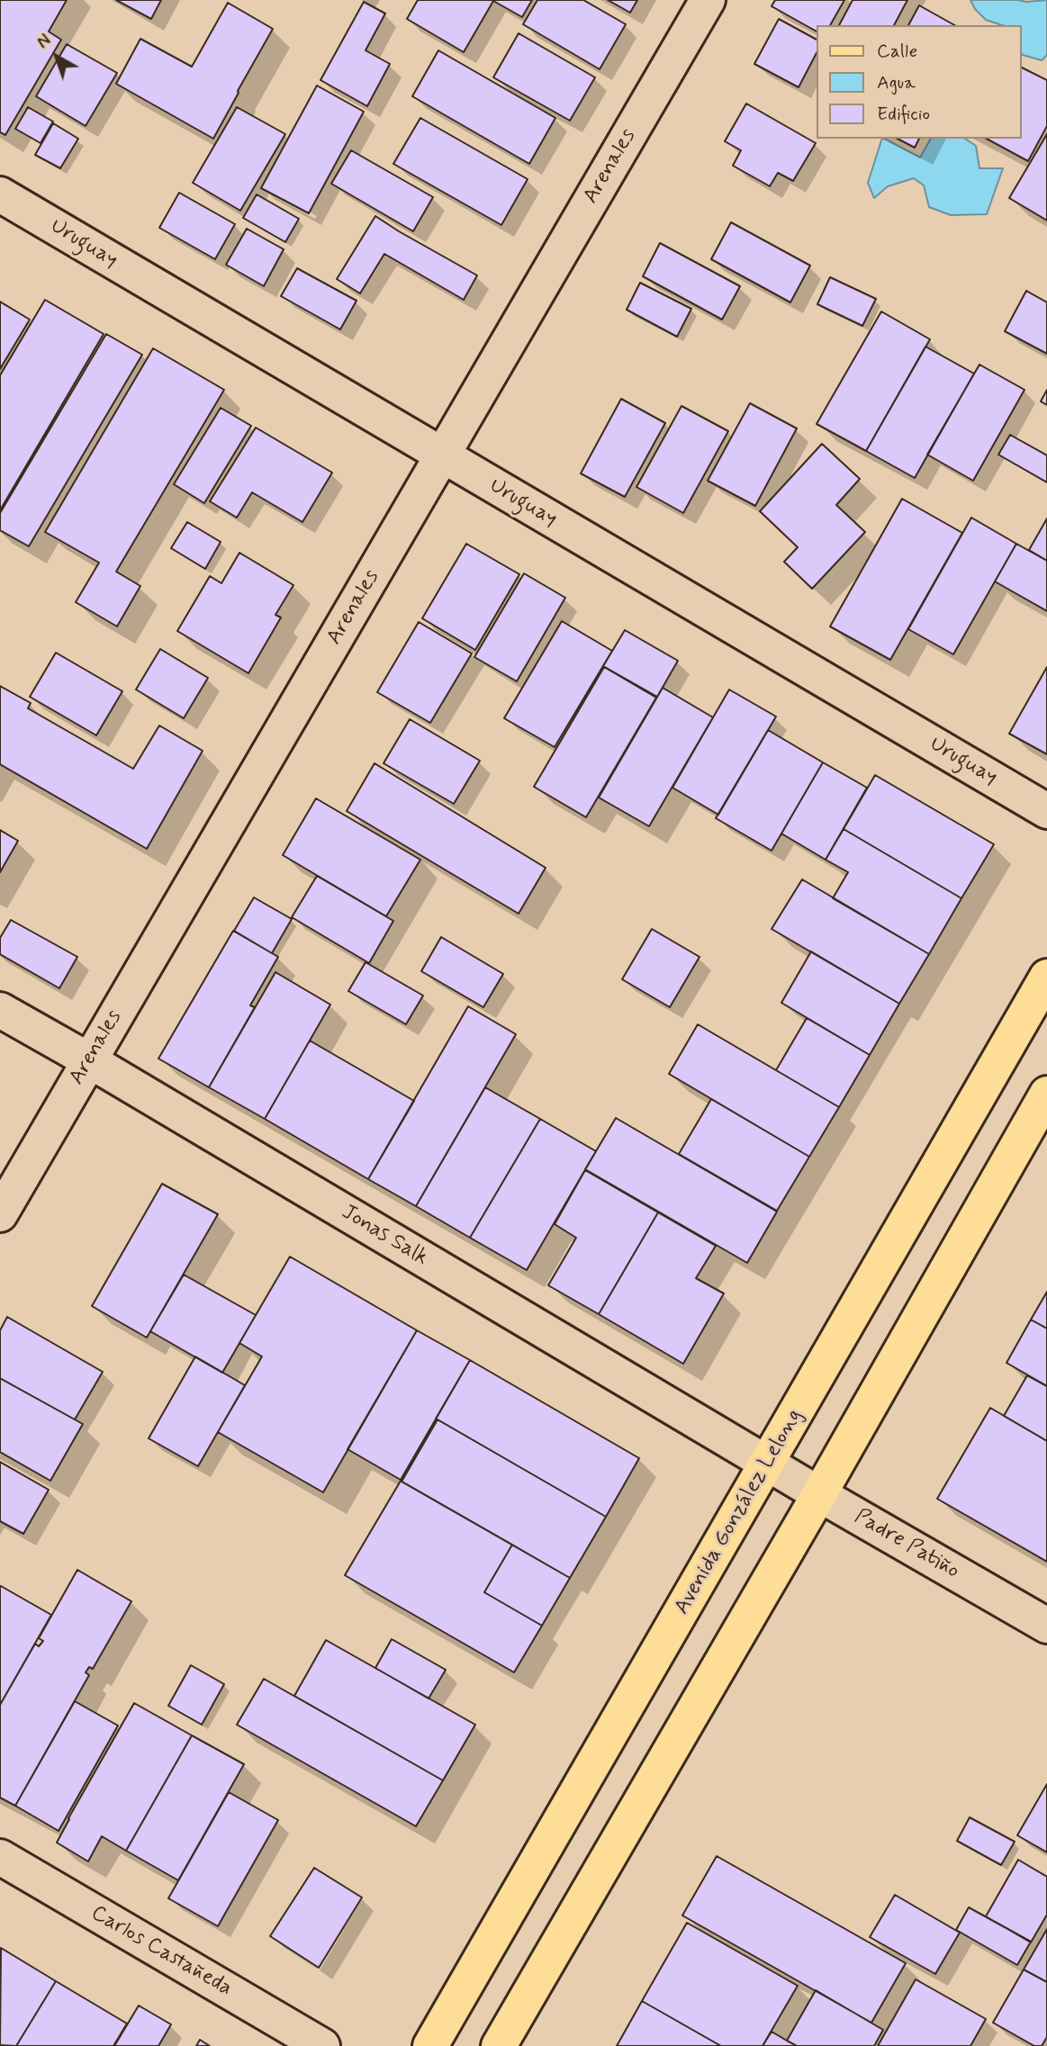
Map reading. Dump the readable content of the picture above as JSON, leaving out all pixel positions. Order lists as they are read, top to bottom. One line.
{"streets":{"main road":["Avenida González Lelong"],"street":["Arenales","Uruguay","Jonas Salk","Padre Patiño","Carlos Castañeda"]},"crossings":[["Arenales","Uruguay"],["Arenales","Jonas Salk"],["Jonas Salk","Avenida González Lelong"],["Jonas Salk","Padre Patiño"],["Avenida González Lelong","Padre Patiño"]],"legend":["Calle","Agua","Edificio"],"north":"top left"}
